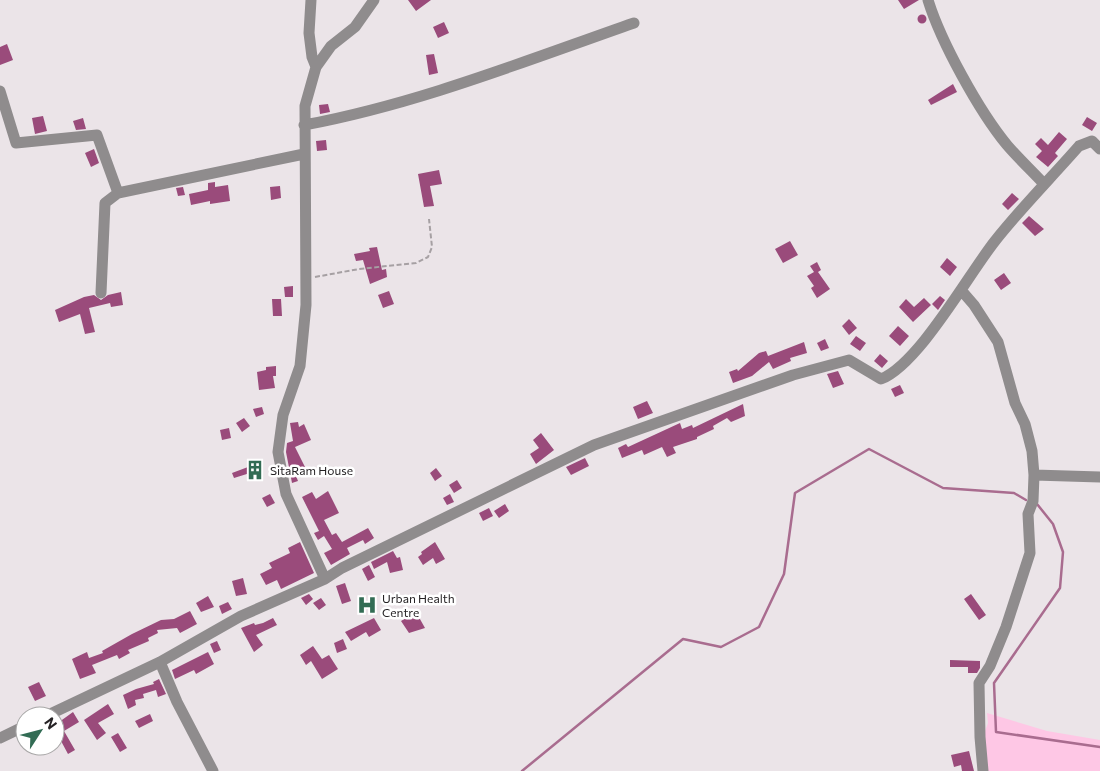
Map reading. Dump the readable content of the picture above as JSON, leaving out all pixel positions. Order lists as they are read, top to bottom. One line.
{"places":{"building":["SitaRam House"],"hospital":["Urban Health Centre"]},"north":"top right"}
